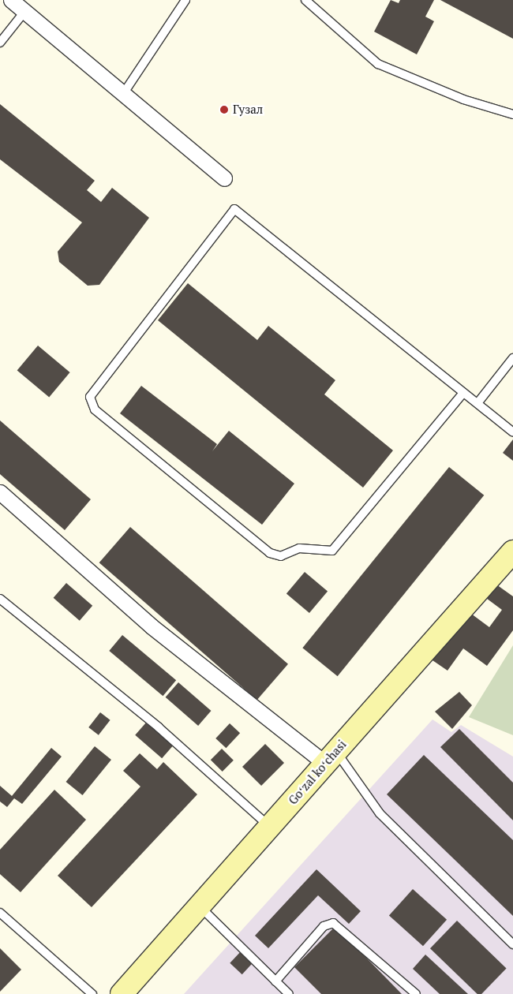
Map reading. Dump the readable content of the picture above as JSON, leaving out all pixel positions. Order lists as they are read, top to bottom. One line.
{"streets":{"street":["Goʻzal koʻchasi"]},"places":["Гузал"]}
